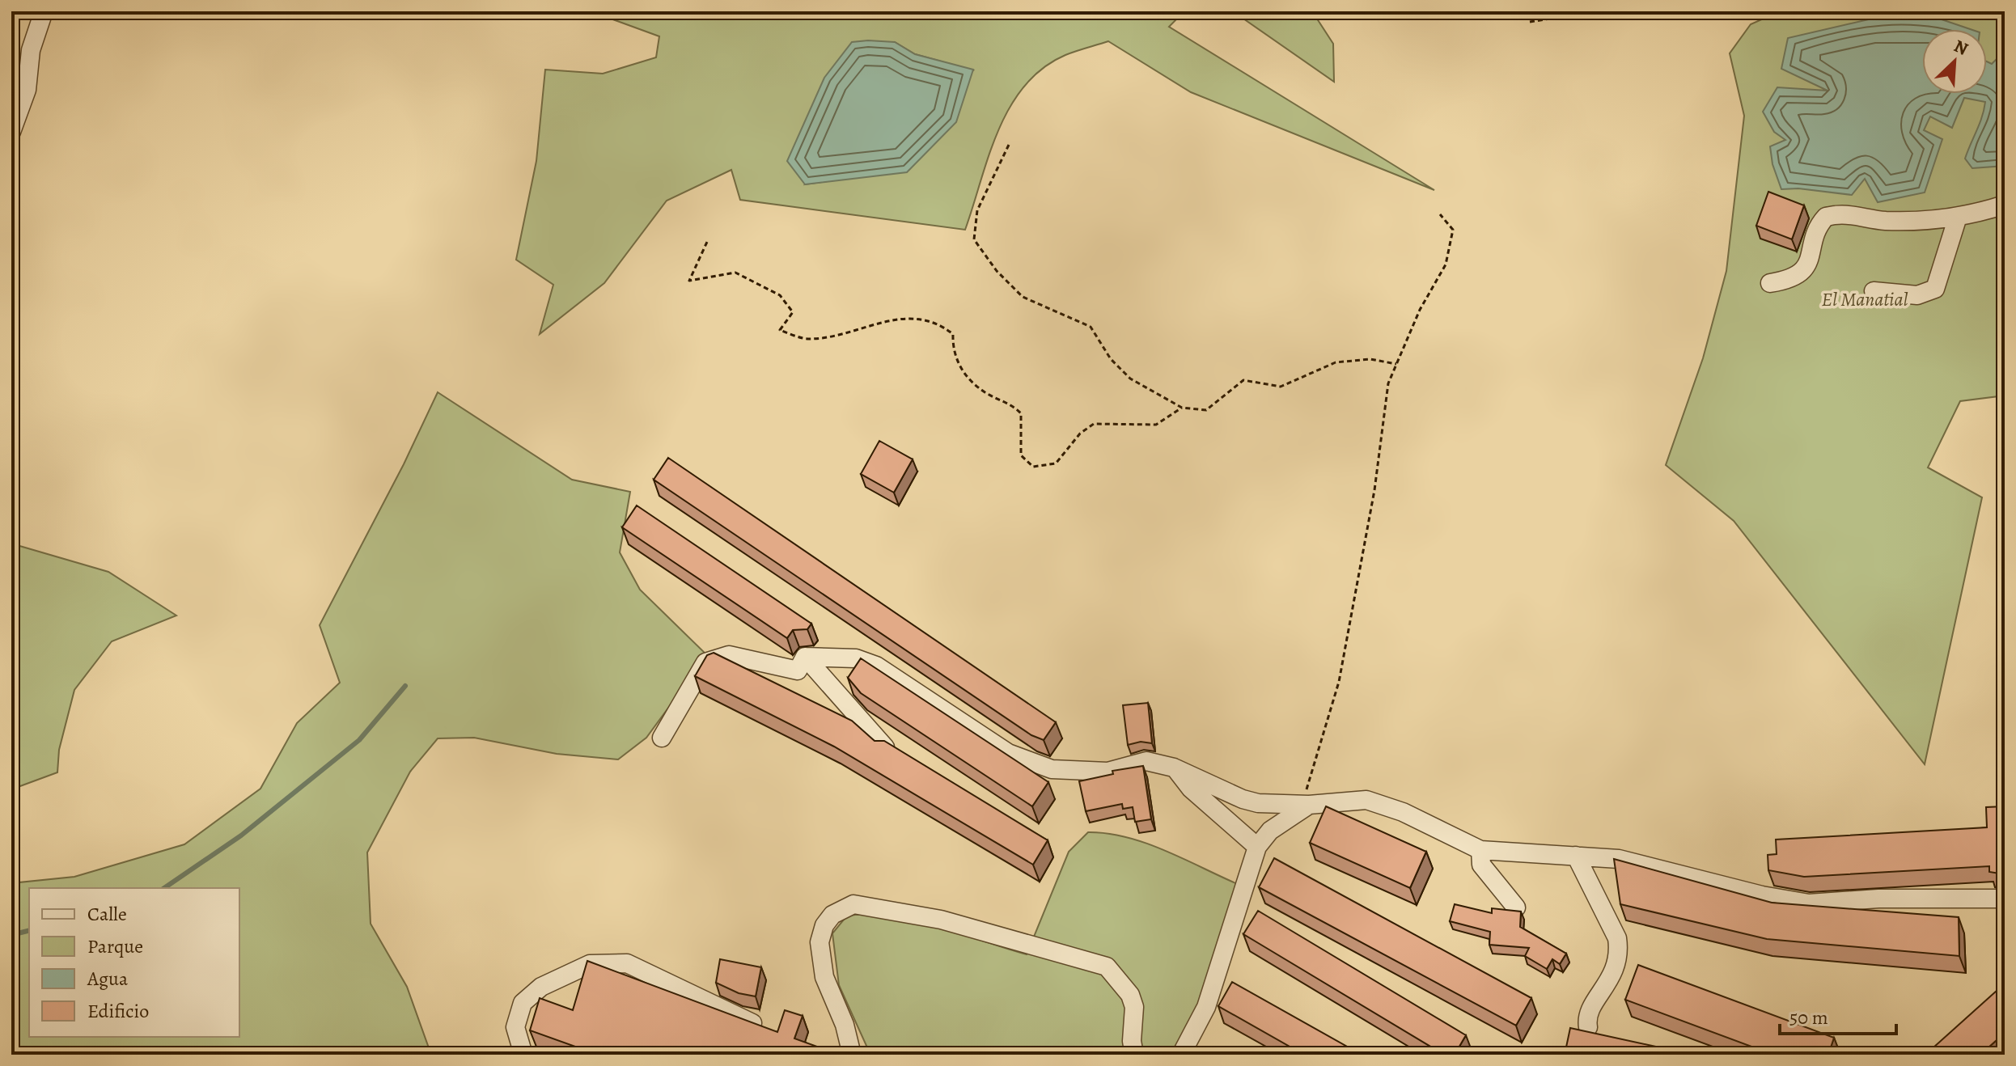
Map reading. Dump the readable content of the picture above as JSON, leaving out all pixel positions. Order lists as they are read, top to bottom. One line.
{"parks":["El Manatial"],"legend":["Calle","Parque","Agua","Edificio"],"scale_bar":"50 m","north":"top right"}
